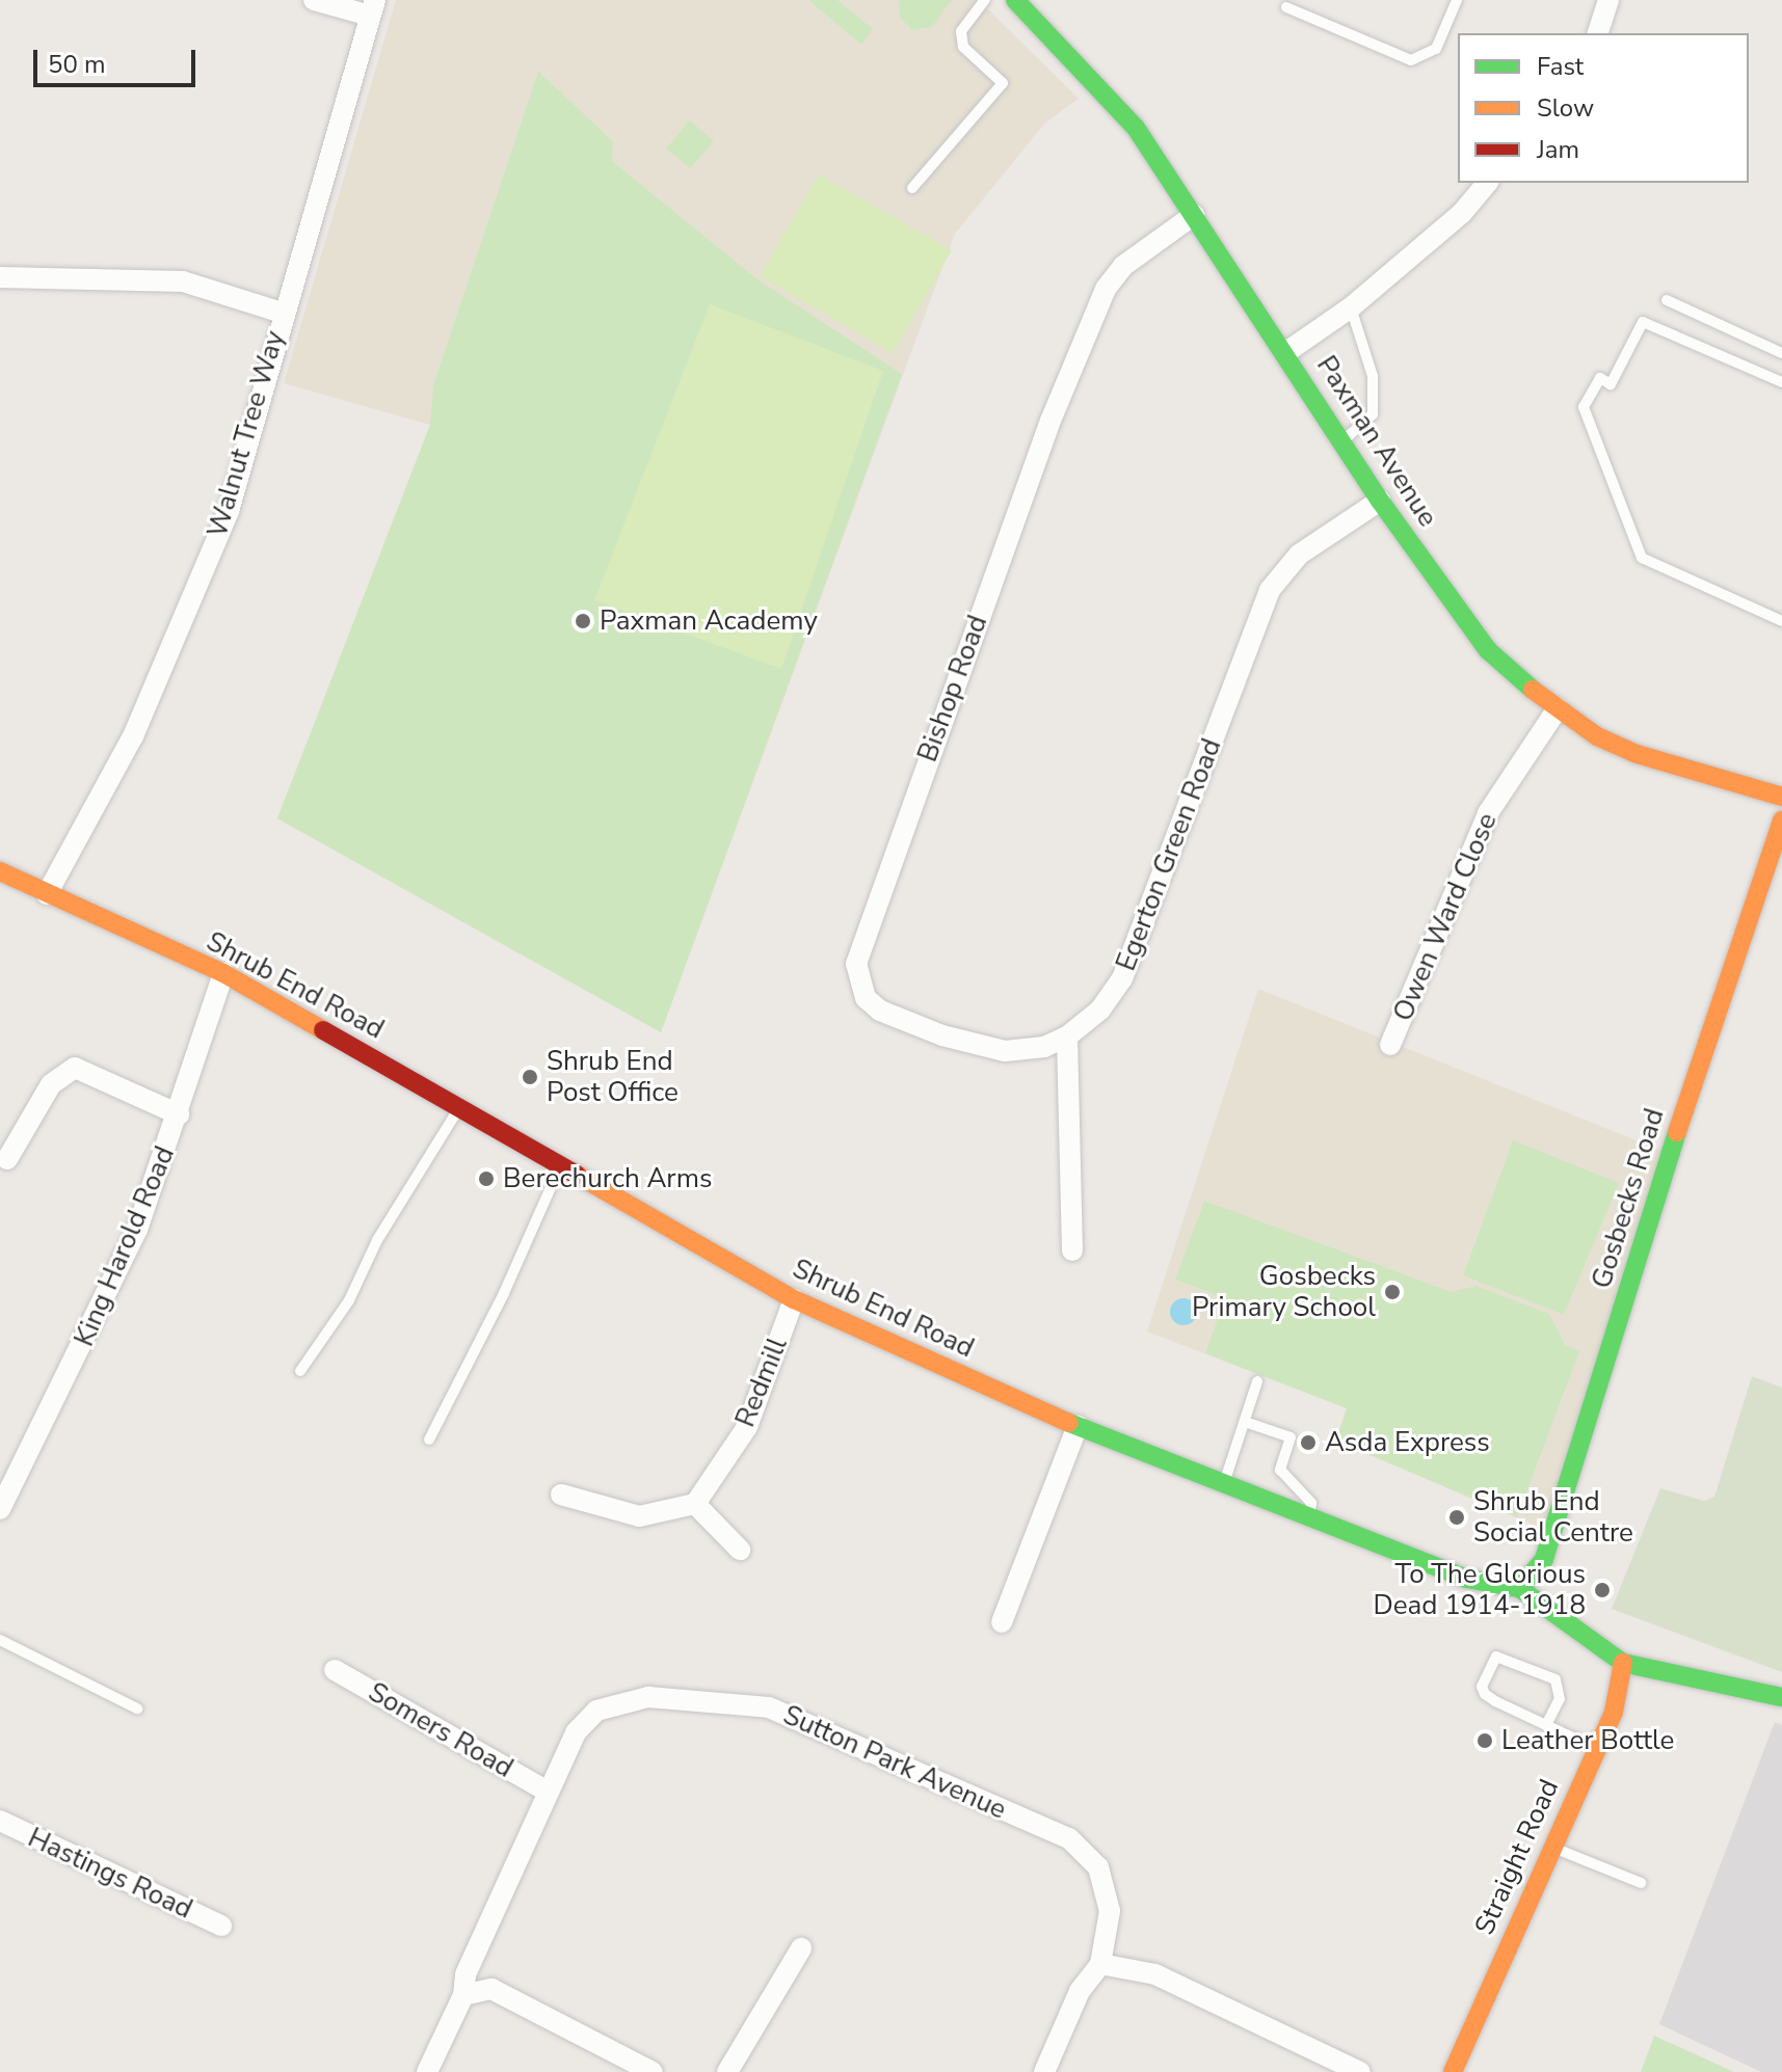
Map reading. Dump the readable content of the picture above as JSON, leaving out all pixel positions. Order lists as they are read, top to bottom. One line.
{"streets":{"street":["Walnut Tree Way","Paxman Avenue","Bishop Road","Egerton Green Road","Owen Ward Close","Shrub End Road","Gosbecks Road","King Harold Road","Redmill","Somers Road","Sutton Park Avenue","Straight Road","Hastings Road"]},"crossings":[["Walnut Tree Way","Shrub End Road"],["Paxman Avenue","Bishop Road"],["Paxman Avenue","Egerton Green Road"],["Paxman Avenue","Owen Ward Close"],["Bishop Road","Egerton Green Road"],["Shrub End Road","Gosbecks Road"],["Shrub End Road","King Harold Road"],["Shrub End Road","Redmill"],["Shrub End Road","Straight Road"],["Somers Road","Sutton Park Avenue"]],"places":["Paxman Academy","Shrub End Post Office","Berechurch Arms","Gosbecks Primary School","Asda Express","Shrub End Social Centre","To The Glorious Dead 1914-1918","Leather Bottle"],"legend":["Fast","Slow","Jam"],"scale_bar":"50 m"}
